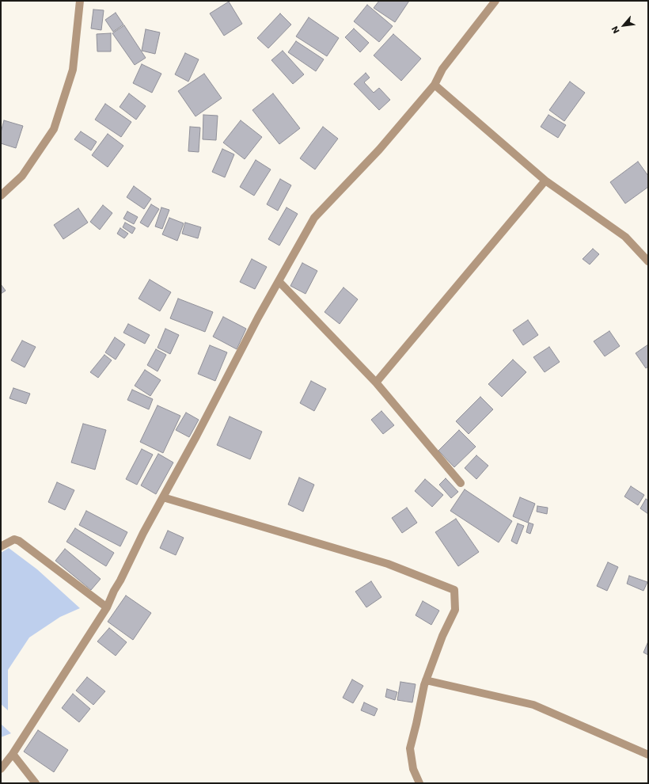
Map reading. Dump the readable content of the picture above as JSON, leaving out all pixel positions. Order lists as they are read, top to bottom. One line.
{"north":"bottom left"}
